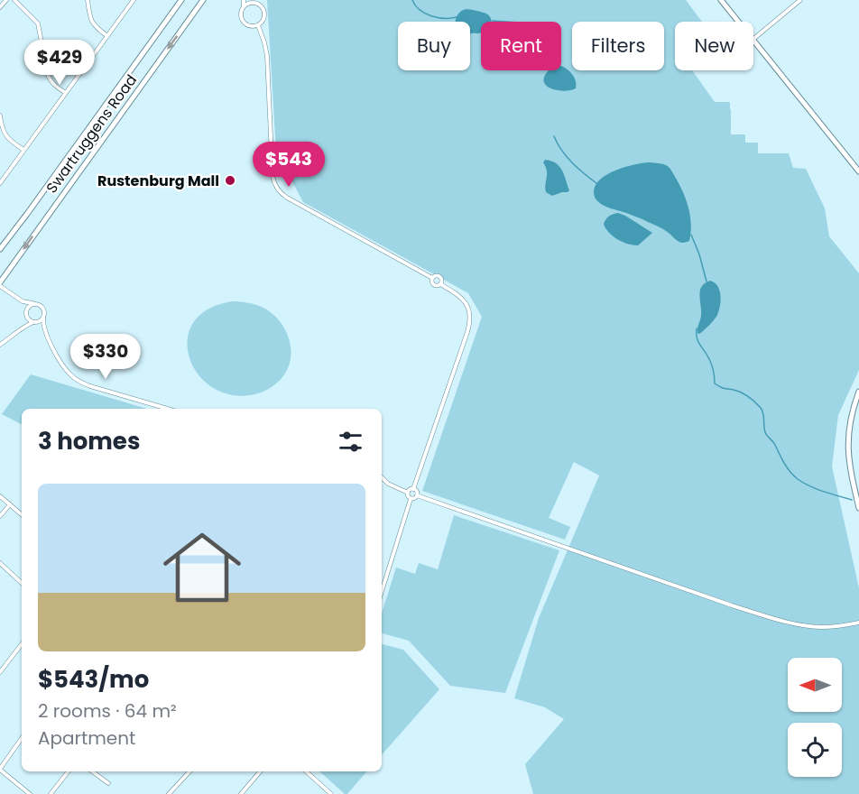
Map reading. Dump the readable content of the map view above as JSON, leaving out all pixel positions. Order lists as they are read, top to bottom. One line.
{"streets":{"main road":["Swartruggens Road"]},"places":["Rustenburg Mall"],"north":"left","page":{"chip":["Buy","Rent","Filters","New"],"price":["$429","$543","$330"],"heading":"3 homes","list":[{"name":"$543/mo","note":"2 rooms · 64 m² · Apartment"}]}}
